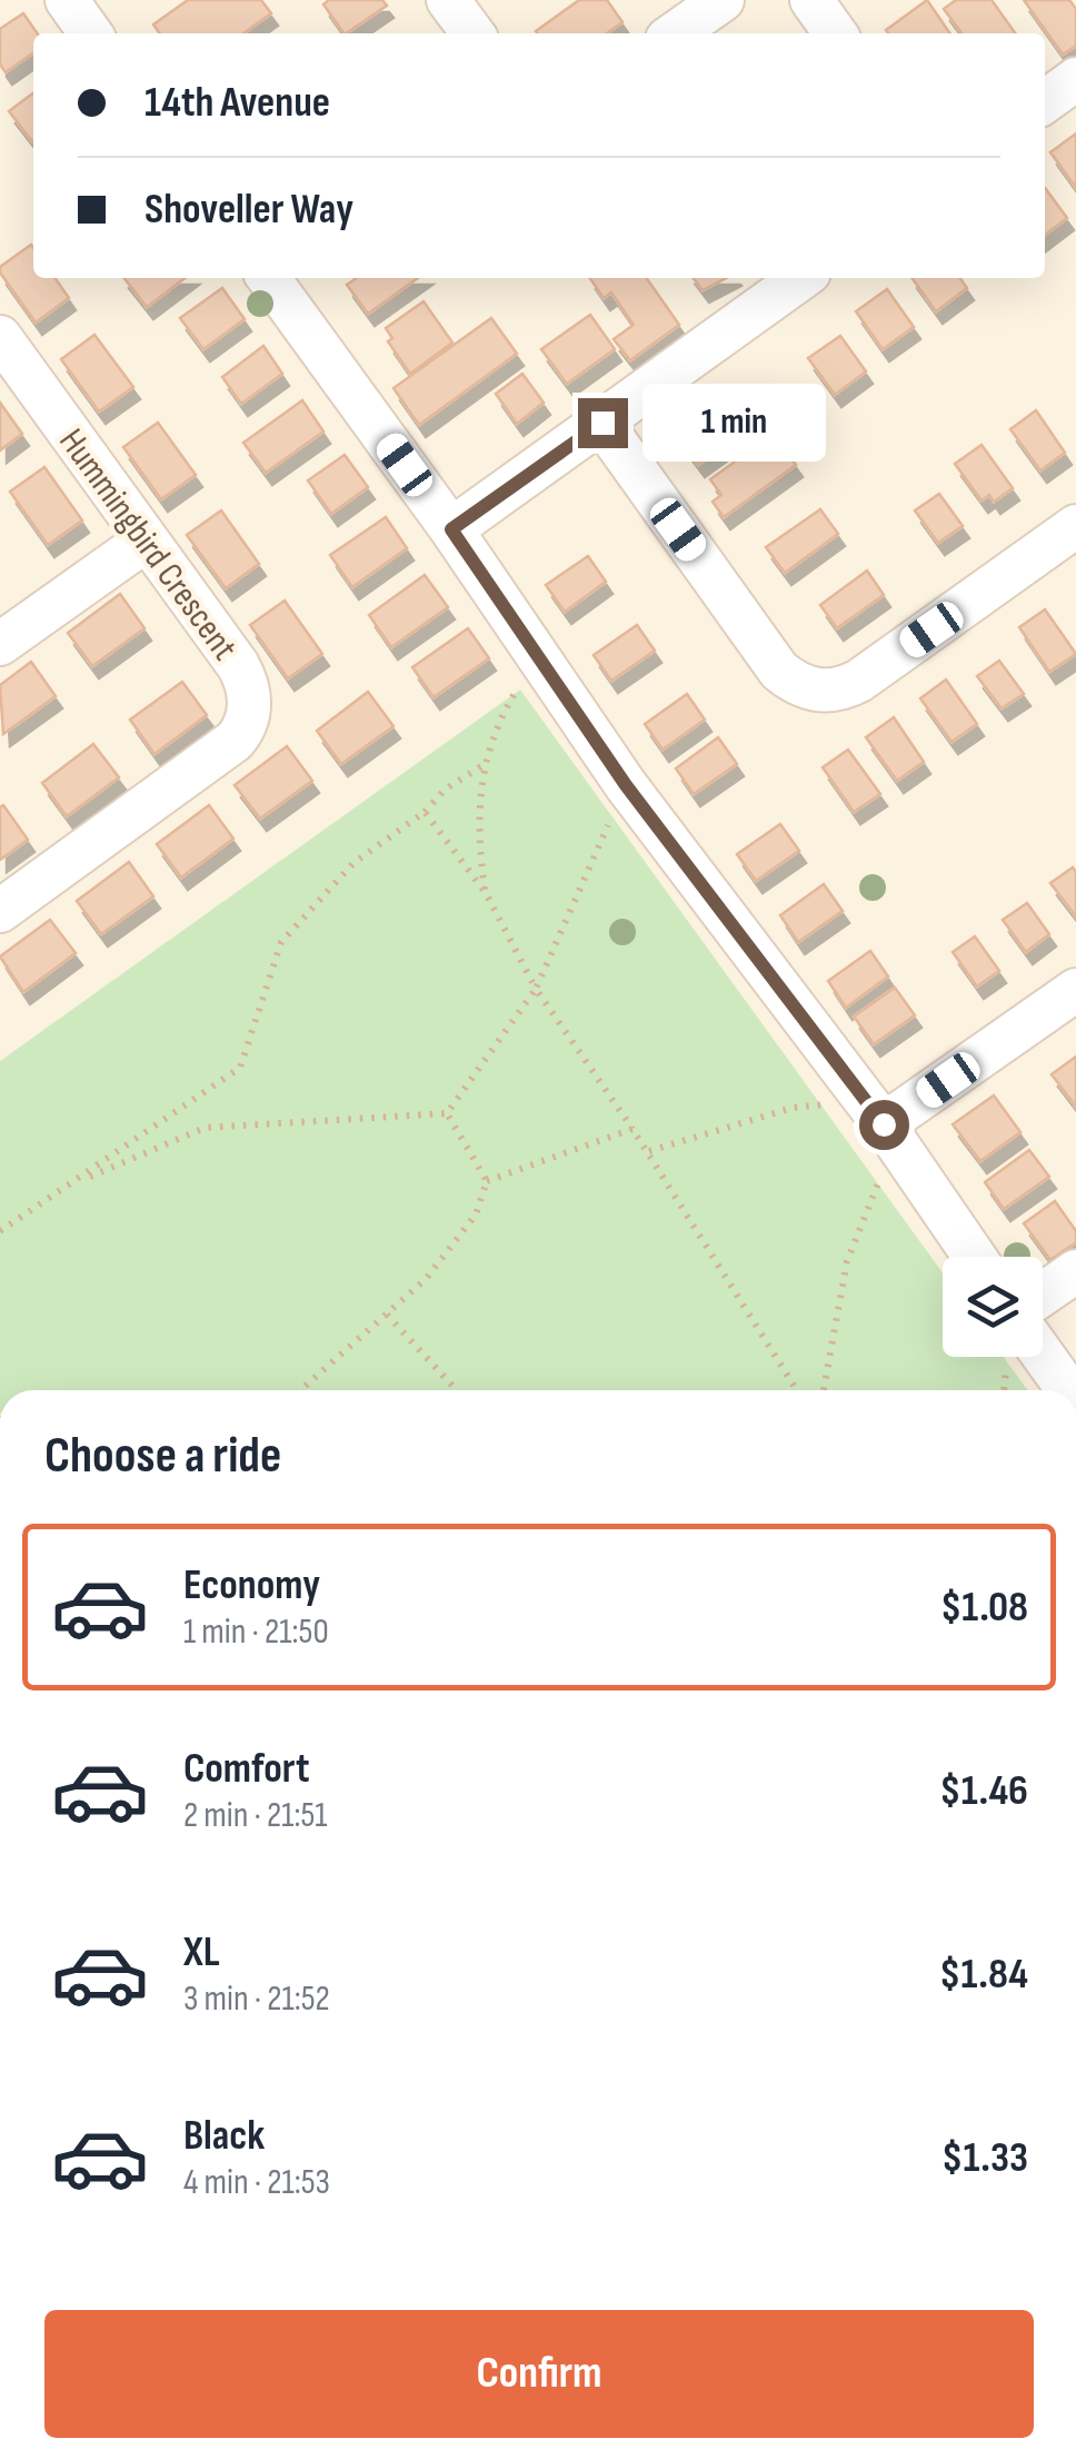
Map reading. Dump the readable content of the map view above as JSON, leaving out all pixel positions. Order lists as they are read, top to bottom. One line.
{"streets":{"street":["Hummingbird Crescent"]},"page":{"banner":["14th Avenue","Shoveller Way"],"bubble":"1 min","heading":"Choose a ride","list":[{"name":"Economy","note":"1 min · 21:50","value":"$1.08"},{"name":"Comfort","note":"2 min · 21:51","value":"$1.46"},{"name":"XL","note":"3 min · 21:52","value":"$1.84"},{"name":"Black","note":"4 min · 21:53","value":"$1.33"}],"buttons":"Confirm"}}
